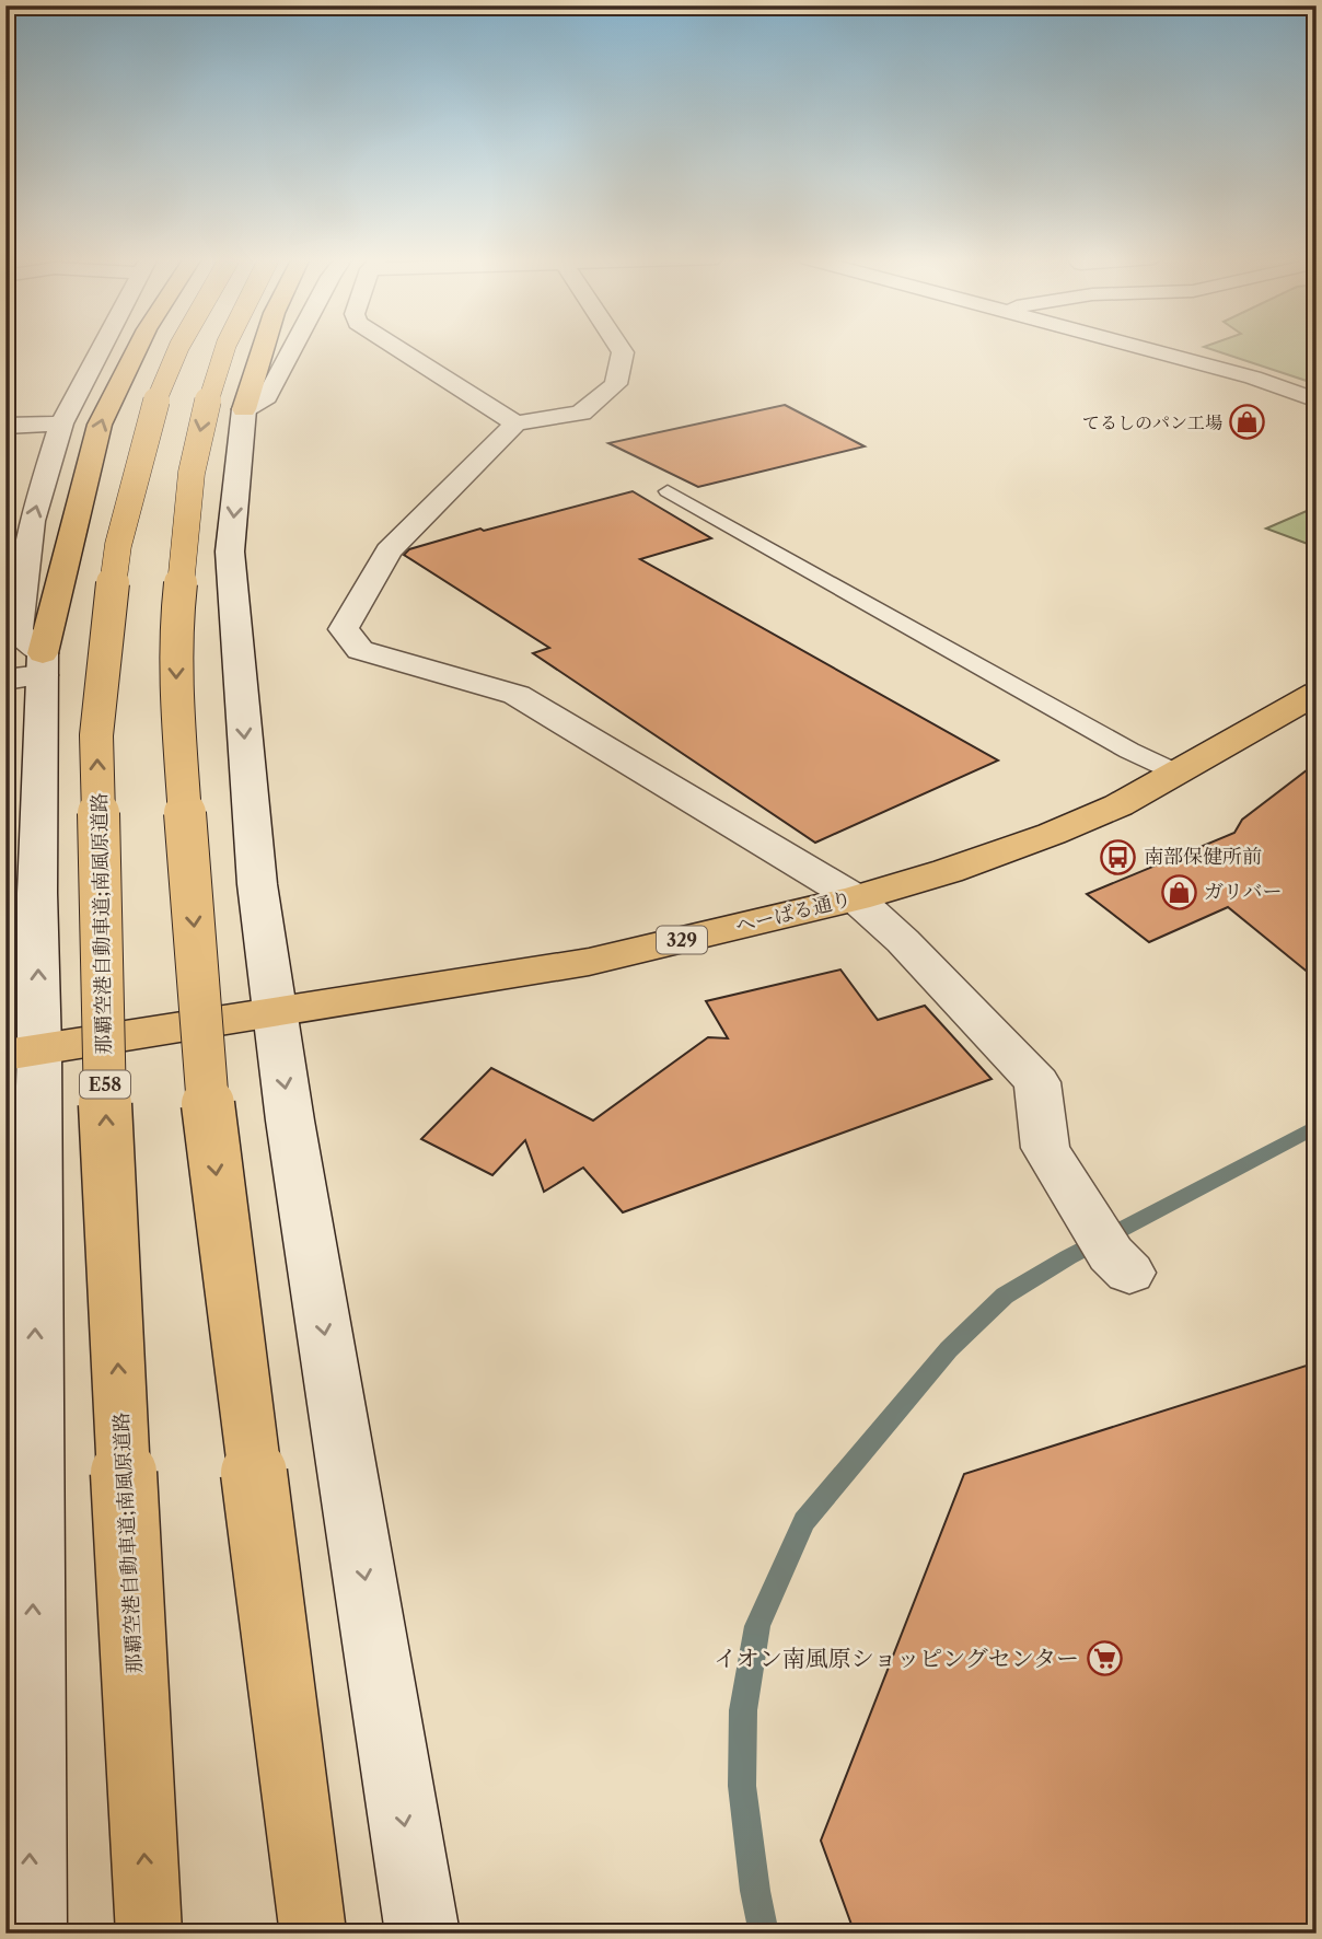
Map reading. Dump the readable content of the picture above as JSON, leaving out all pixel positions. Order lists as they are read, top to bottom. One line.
{"streets":{"highway":["へーばる通り","那覇空港自動車道;南風原道路","329","E58"]},"places":{"shop":["てるしのパン工場","ガリバー"],"bus stop":["南部保健所前"],"supermarket":["イオン南風原ショッピングセンター"]}}
